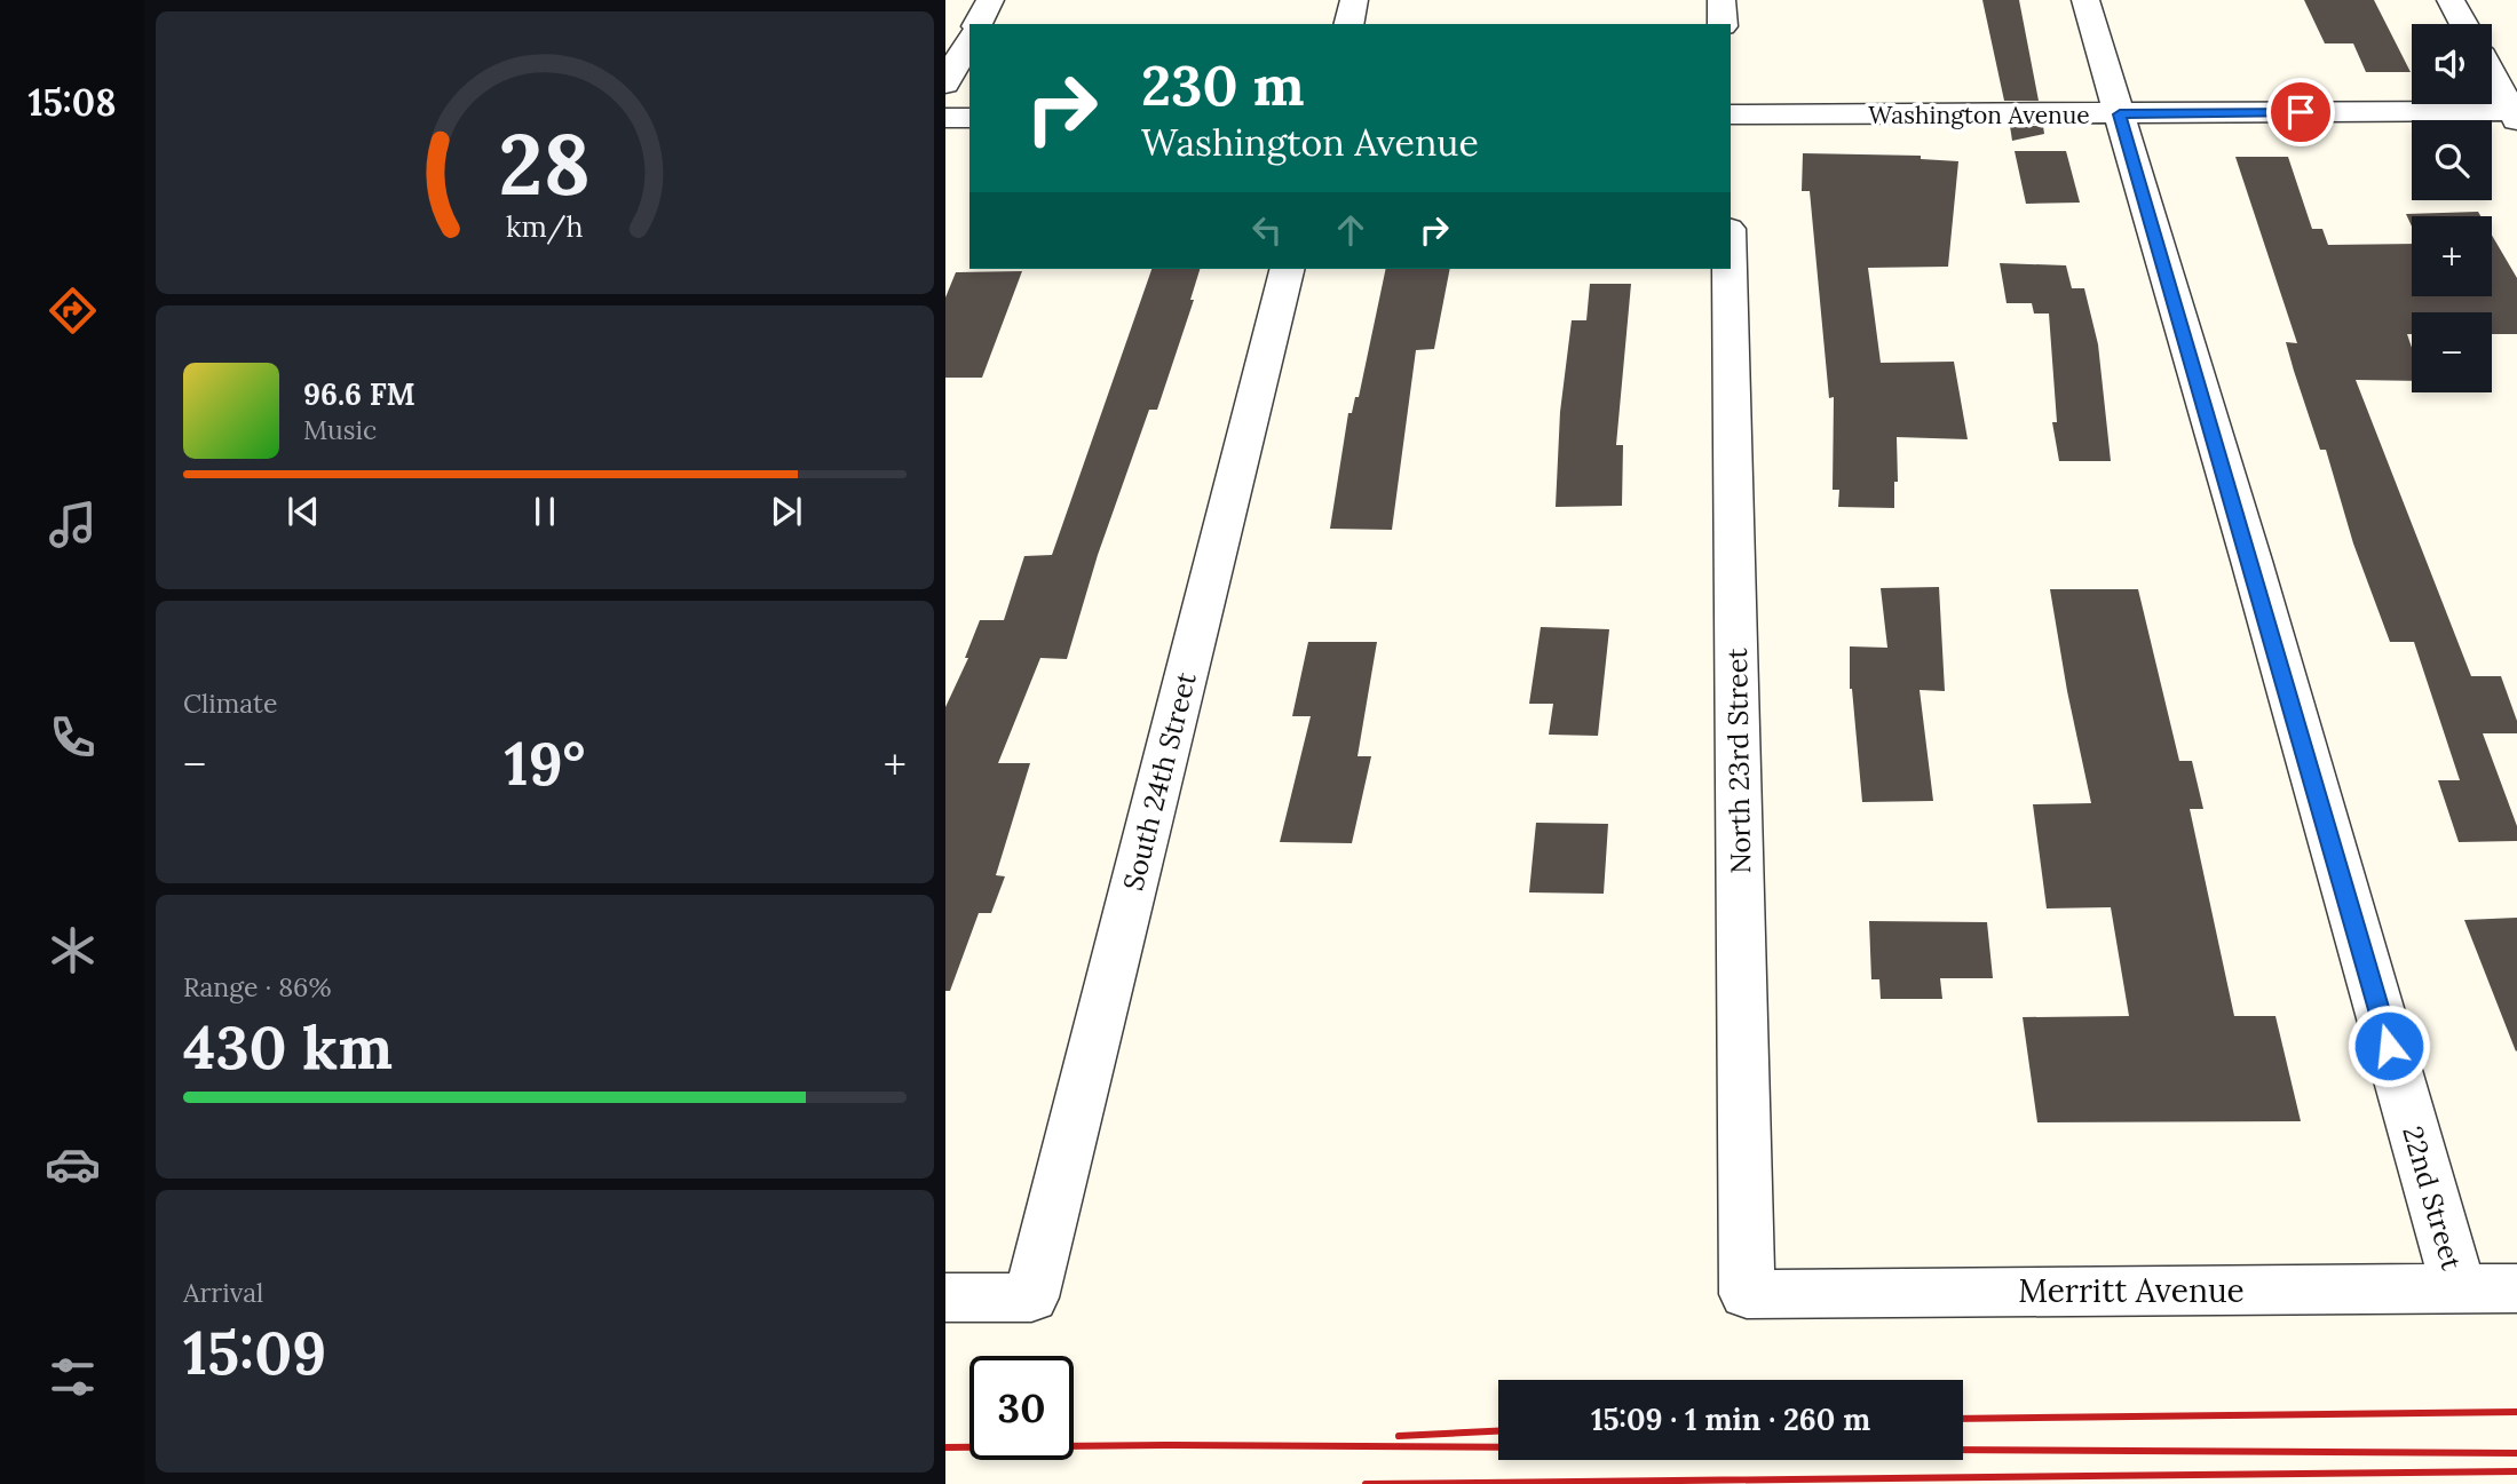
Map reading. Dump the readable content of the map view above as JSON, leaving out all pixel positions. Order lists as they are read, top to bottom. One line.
{"streets":{"street":["Washington Avenue","North 23rd Street","South 24th Street","22nd Street","Merritt Avenue"]},"crossings":[["Washington Avenue","22nd Street"],["North 23rd Street","Merritt Avenue"],["22nd Street","Merritt Avenue"]],"page":{"tabs":"15:08","map_buttons":["+","−"],"turn":["230 m","Washington Avenue"],"song":["96.6 FM","Music"],"tile":["Climate",["Range · 86%","430 km"],["Arrival","15:09"]],"heat":["−","19°","+"],"limit":"30","trip":"15:09 · 1 min · 260 m","gauge":["28","km/h"]}}
